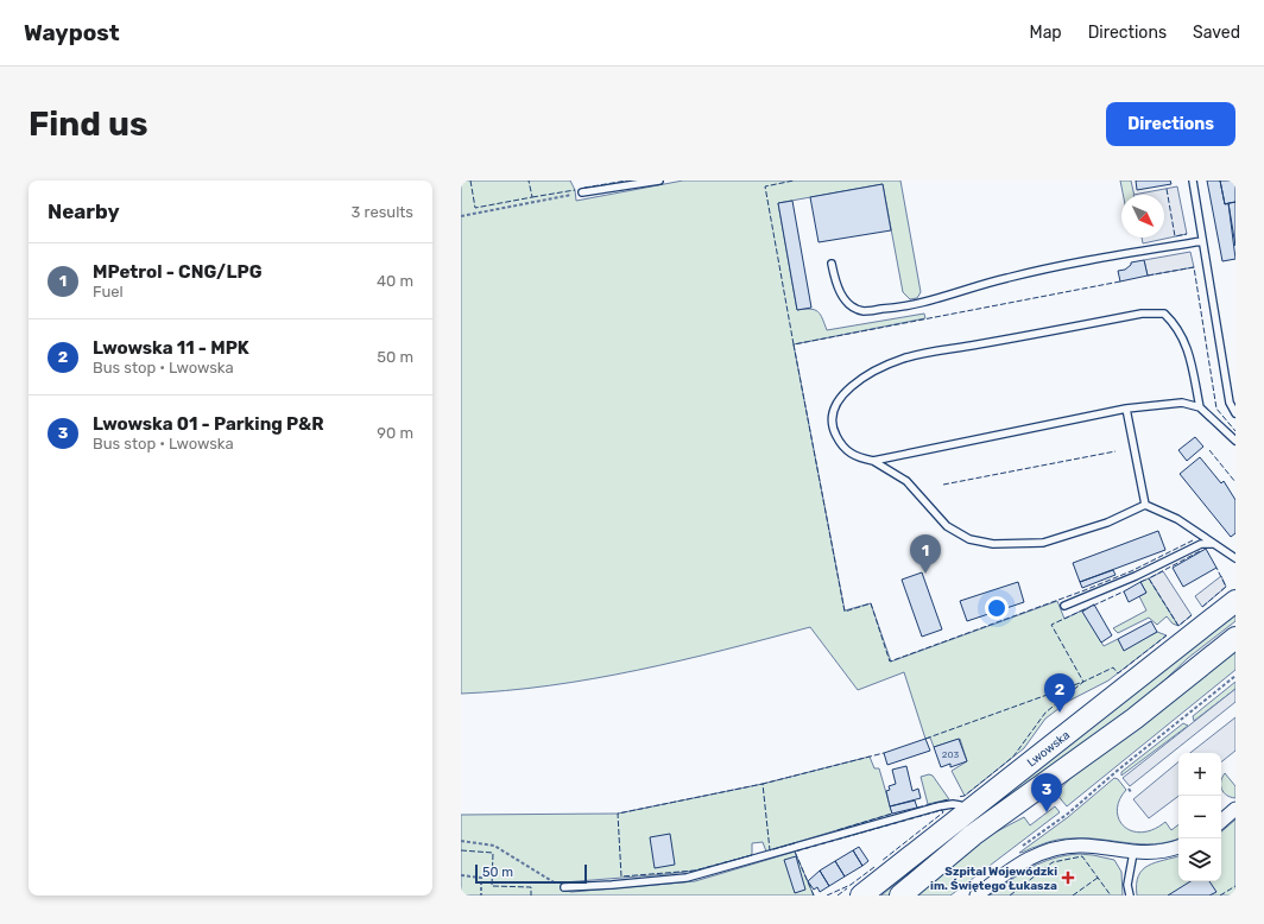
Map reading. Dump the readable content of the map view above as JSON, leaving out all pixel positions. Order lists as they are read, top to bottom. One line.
{"streets":{"main road":["Lwowska"]},"places":{"health":["Szpital Wojewódzki im. Świętego Łukasza"]},"house_numbers":["203"],"scale_bar":"50 m","north":"bottom right","page":{"header":"Waypost","nav":["Map","Directions","Saved"],"buttons":"Directions","title":"Find us","heading":["Nearby","3 results"],"list":[{"mark":"1","name":"MPetrol - CNG/LPG","note":"Fuel","value":"40 m"},{"mark":"2","name":"Lwowska 11 - MPK","note":"Bus stop · Lwowska","value":"50 m"},{"mark":"3","name":"Lwowska 01 - Parking P&R","note":"Bus stop · Lwowska","value":"90 m"}],"pins":["1","2","3"],"map_buttons":["+","−"],"scale":"50 m"}}
